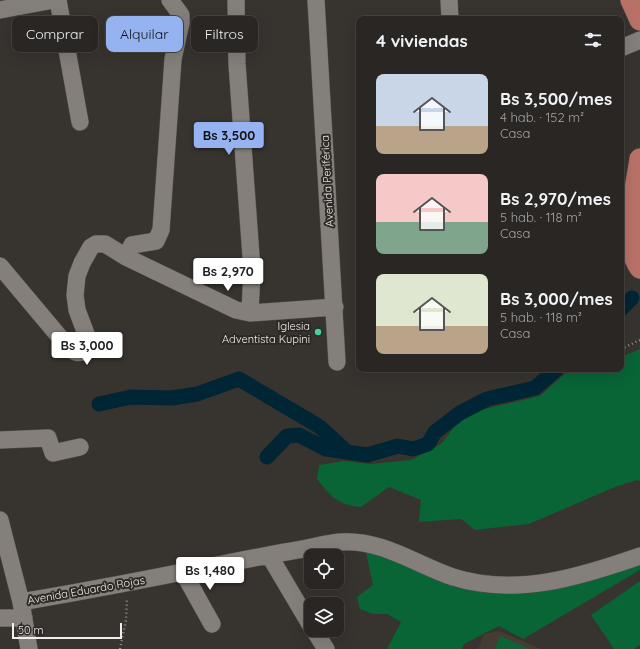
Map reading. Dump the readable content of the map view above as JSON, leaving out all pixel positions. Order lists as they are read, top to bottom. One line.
{"streets":{"street":["Avenida Periférica","Avenida Eduardo Rojas"]},"places":["Iglesia Adventista Kupini"],"scale_bar":"50 m","page":{"chip":["Comprar","Alquilar","Filtros"],"heading":"4 viviendas","list":[{"name":"Bs 3,500/mes","note":"4 hab. · 152 m² · Casa"},{"name":"Bs 2,970/mes","note":"5 hab. · 118 m² · Casa"},{"name":"Bs 3,000/mes","note":"5 hab. · 118 m² · Casa"}],"price":["Bs 3,500","Bs 2,970","Bs 3,000","Bs 1,480"],"scale":"50 m"}}
